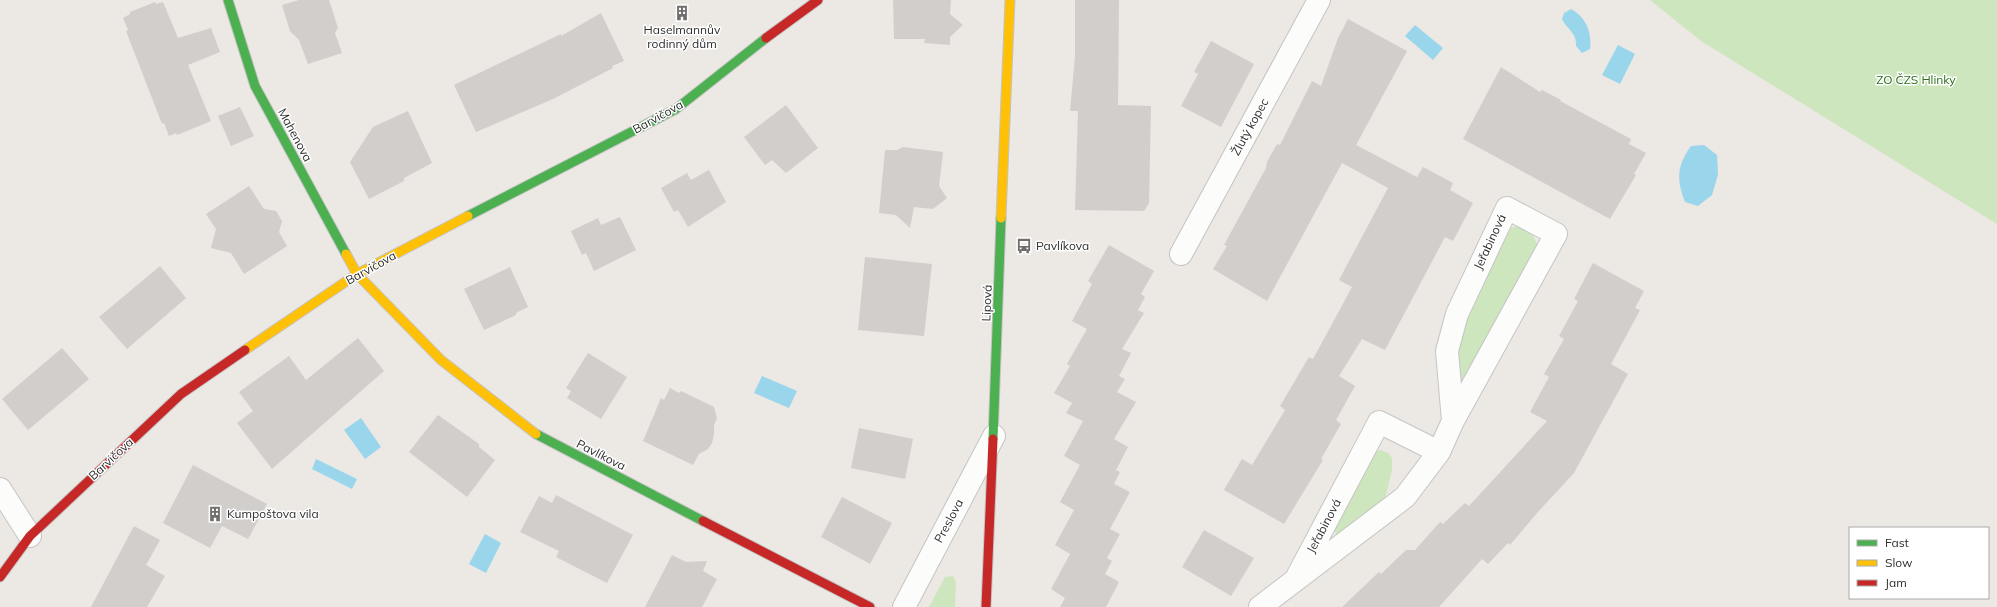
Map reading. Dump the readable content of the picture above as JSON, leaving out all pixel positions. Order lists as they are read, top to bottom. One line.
{"streets":{"street":["Barvičova","Žlutý kopec","Mahenova","Jeřabinová","Lipová","Pavlíkova","Preslova"]},"crossings":[["Barvičova","Mahenova"],["Barvičova","Pavlíkova"],["Mahenova","Pavlíkova"],["Lipová","Preslova"]],"parks":["ZO ČZS Hlinky"],"places":{"building":["Haselmannův rodinný dům","Kumpoštova vila"],"bus stop":["Pavlíkova"]},"legend":["Fast","Slow","Jam"]}
